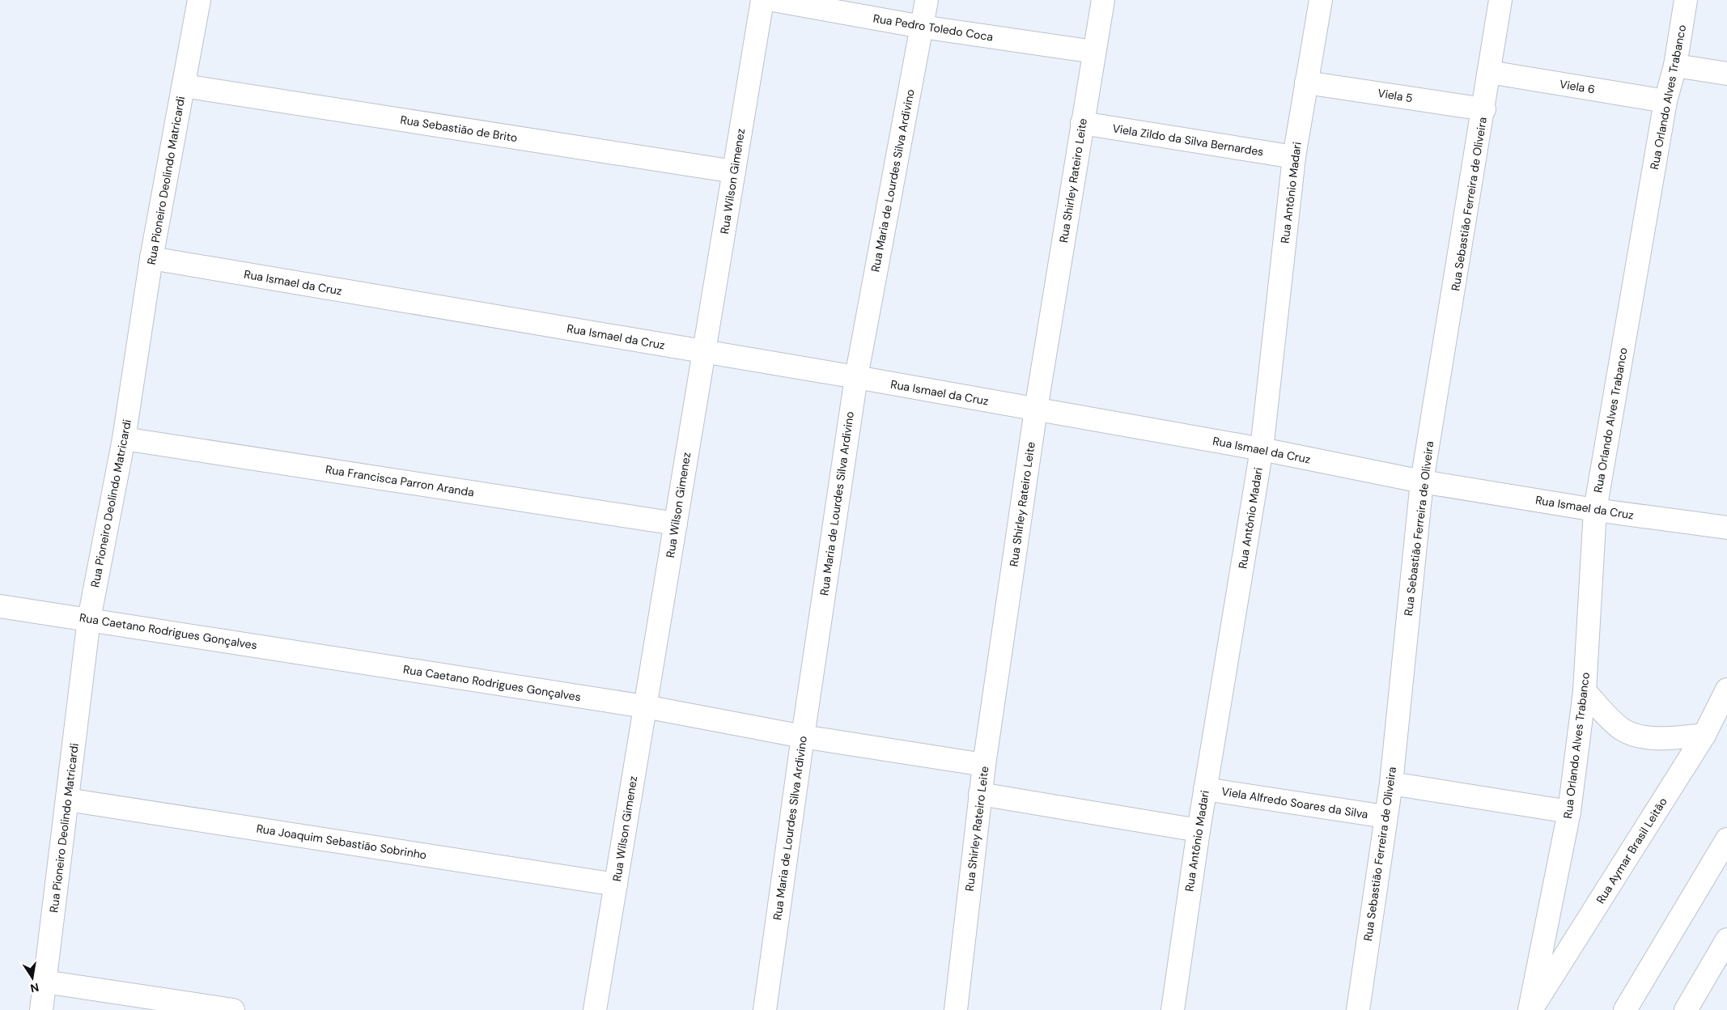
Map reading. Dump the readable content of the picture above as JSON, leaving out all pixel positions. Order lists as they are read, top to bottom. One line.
{"streets":{"street":["Rua Pedro Toledo Coca","Viela 6","Viela 5","Rua Orlando Alves Trabanco","Rua Sebastião de Brito","Viela Zildo da Silva Bernardes","Rua Pioneiro Deolindo Matricardi","Rua Maria de Lourdes Silva Ardivino","Rua Shirley Rateiro Leite","Rua Wilson Gimenez","Rua Antônio Madari","Rua Sebastião Ferreira de Oliveira","Rua Ismael da Cruz","Rua Francisca Parron Aranda","Rua Caetano Rodrigues Gonçalves","Viela Alfredo Soares da Silva","Rua Joaquim Sebastião Sobrinho","Rua Aymar Brasil Leitão"]},"crossings":[["Rua Pedro Toledo Coca","Rua Maria de Lourdes Silva Ardivino"],["Rua Pedro Toledo Coca","Rua Shirley Rateiro Leite"],["Viela 6","Rua Orlando Alves Trabanco"],["Viela 6","Rua Sebastião Ferreira de Oliveira"],["Viela 5","Rua Antônio Madari"],["Viela 5","Rua Sebastião Ferreira de Oliveira"],["Rua Orlando Alves Trabanco","Rua Ismael da Cruz"],["Rua Orlando Alves Trabanco","Rua Aymar Brasil Leitão"],["Rua Sebastião de Brito","Rua Pioneiro Deolindo Matricardi"],["Rua Sebastião de Brito","Rua Wilson Gimenez"],["Viela Zildo da Silva Bernardes","Rua Shirley Rateiro Leite"],["Viela Zildo da Silva Bernardes","Rua Antônio Madari"],["Rua Pioneiro Deolindo Matricardi","Rua Ismael da Cruz"],["Rua Pioneiro Deolindo Matricardi","Rua Francisca Parron Aranda"],["Rua Pioneiro Deolindo Matricardi","Rua Caetano Rodrigues Gonçalves"],["Rua Pioneiro Deolindo Matricardi","Rua Joaquim Sebastião Sobrinho"],["Rua Maria de Lourdes Silva Ardivino","Rua Ismael da Cruz"],["Rua Maria de Lourdes Silva Ardivino","Rua Caetano Rodrigues Gonçalves"],["Rua Shirley Rateiro Leite","Rua Ismael da Cruz"],["Rua Shirley Rateiro Leite","Rua Caetano Rodrigues Gonçalves"],["Rua Wilson Gimenez","Rua Ismael da Cruz"],["Rua Wilson Gimenez","Rua Francisca Parron Aranda"],["Rua Wilson Gimenez","Rua Caetano Rodrigues Gonçalves"],["Rua Wilson Gimenez","Rua Joaquim Sebastião Sobrinho"],["Rua Antônio Madari","Rua Ismael da Cruz"],["Rua Antônio Madari","Viela Alfredo Soares da Silva"],["Rua Sebastião Ferreira de Oliveira","Rua Ismael da Cruz"],["Rua Sebastião Ferreira de Oliveira","Viela Alfredo Soares da Silva"]],"north":"bottom"}
